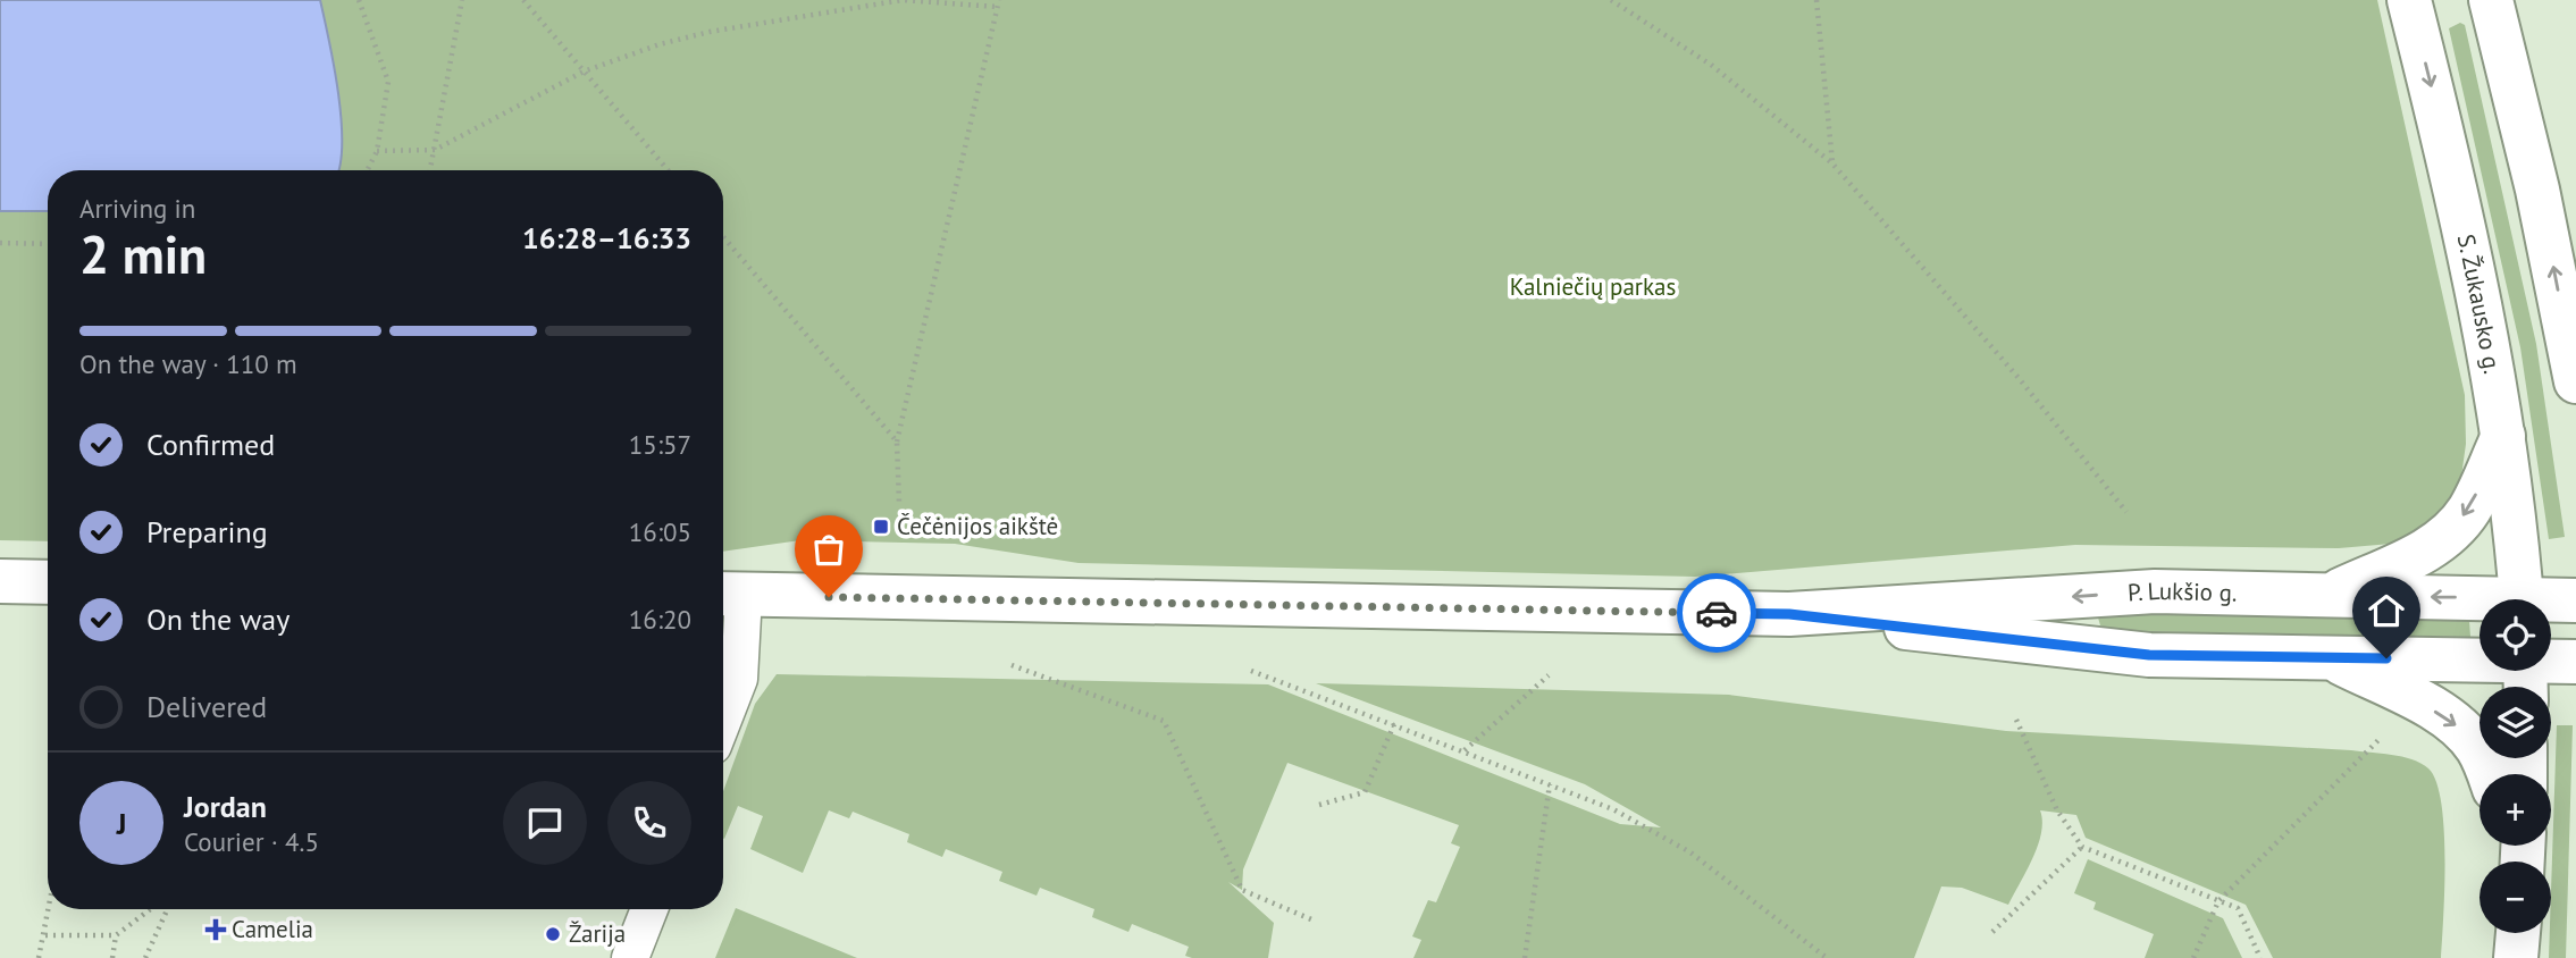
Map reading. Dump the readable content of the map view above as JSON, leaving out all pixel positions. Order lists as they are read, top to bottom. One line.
{"streets":{"main road":["S. Žukausko g.","P. Lukšio g."]},"parks":["Kalniečių parkas"],"places":{"transit":["Čečėnijos aikštė"],"health":["Camelia"],"other":["Žarija"]},"page":{"heading":["2 min","Arriving in","16:28–16:33"],"panel":["Jordan","Courier · 4.5"],"bar":"On the way · 110 m","list":[["Confirmed","15:57"],["Preparing","16:05"],["On the way","16:20"],"Delivered"],"map_buttons":["+","−"],"round":"J"}}
